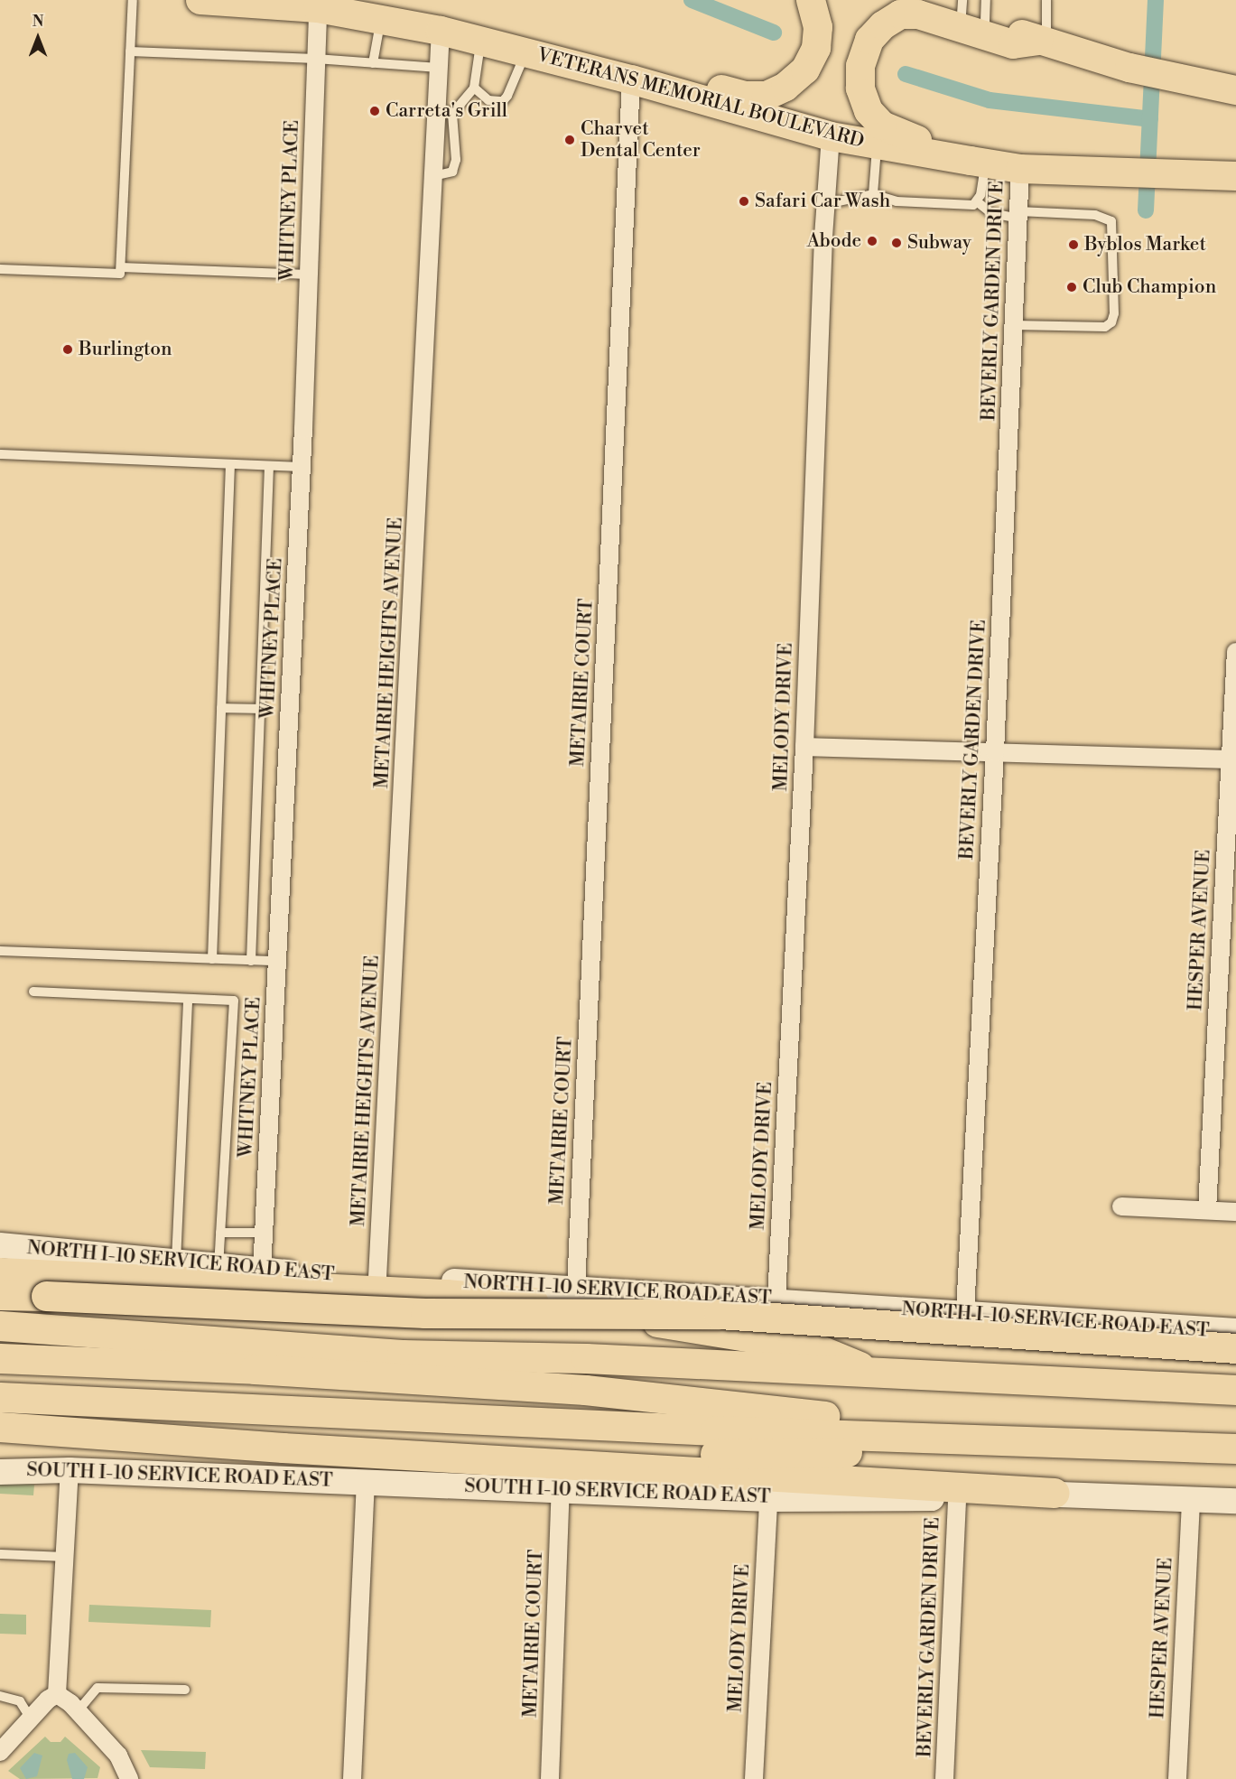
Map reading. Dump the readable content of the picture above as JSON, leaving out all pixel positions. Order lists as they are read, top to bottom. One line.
{"streets":{"main road":["VETERANS MEMORIAL BOULEVARD"],"street":["WHITNEY PLACE","BEVERLY GARDEN DRIVE","METAIRIE HEIGHTS AVENUE","METAIRIE COURT","MELODY DRIVE","HESPER AVENUE","NORTH I-10 SERVICE ROAD EAST","SOUTH I-10 SERVICE ROAD EAST"]},"crossings":[["VETERANS MEMORIAL BOULEVARD","WHITNEY PLACE"],["VETERANS MEMORIAL BOULEVARD","BEVERLY GARDEN DRIVE"],["VETERANS MEMORIAL BOULEVARD","METAIRIE HEIGHTS AVENUE"],["VETERANS MEMORIAL BOULEVARD","METAIRIE COURT"],["VETERANS MEMORIAL BOULEVARD","MELODY DRIVE"],["WHITNEY PLACE","NORTH I-10 SERVICE ROAD EAST"],["BEVERLY GARDEN DRIVE","NORTH I-10 SERVICE ROAD EAST"],["BEVERLY GARDEN DRIVE","SOUTH I-10 SERVICE ROAD EAST"],["METAIRIE HEIGHTS AVENUE","NORTH I-10 SERVICE ROAD EAST"],["METAIRIE COURT","NORTH I-10 SERVICE ROAD EAST"],["METAIRIE COURT","SOUTH I-10 SERVICE ROAD EAST"],["MELODY DRIVE","NORTH I-10 SERVICE ROAD EAST"],["MELODY DRIVE","SOUTH I-10 SERVICE ROAD EAST"],["HESPER AVENUE","SOUTH I-10 SERVICE ROAD EAST"]],"places":["Carreta's Grill","Charvet Dental Center","Safari Car Wash","Abode","Subway","Byblos Market","Club Champion","Burlington"],"north":"top"}
